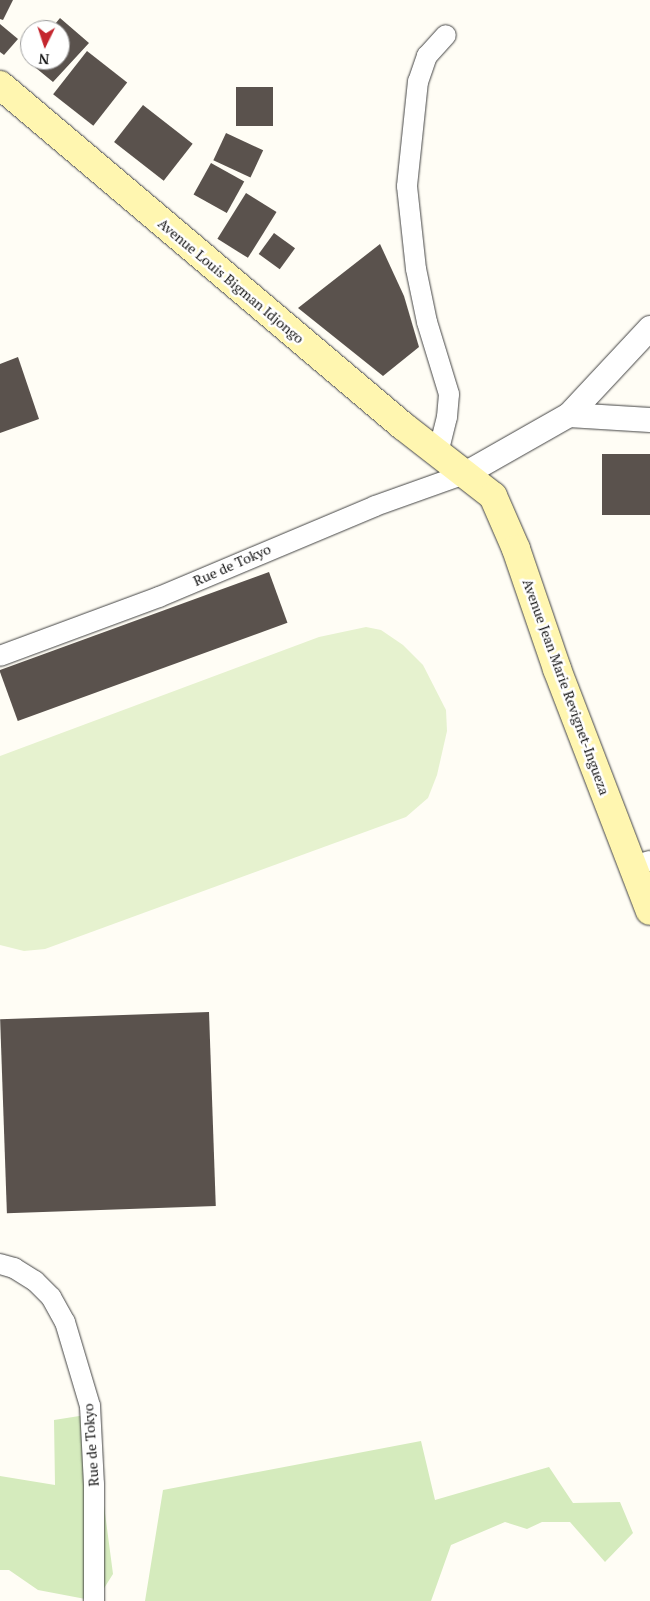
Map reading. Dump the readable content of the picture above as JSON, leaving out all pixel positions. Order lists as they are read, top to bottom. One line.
{"streets":{"main road":["Avenue Louis Bigman Idjongo","Avenue Jean Marie Revignet-Ingueza"],"street":["Rue de Tokyo"]},"crossings":[["Avenue Louis Bigman Idjongo","Rue de Tokyo"],["Avenue Louis Bigman Idjongo","Avenue Jean Marie Revignet-Ingueza"],["Rue de Tokyo","Avenue Jean Marie Revignet-Ingueza"]],"north":"bottom"}
